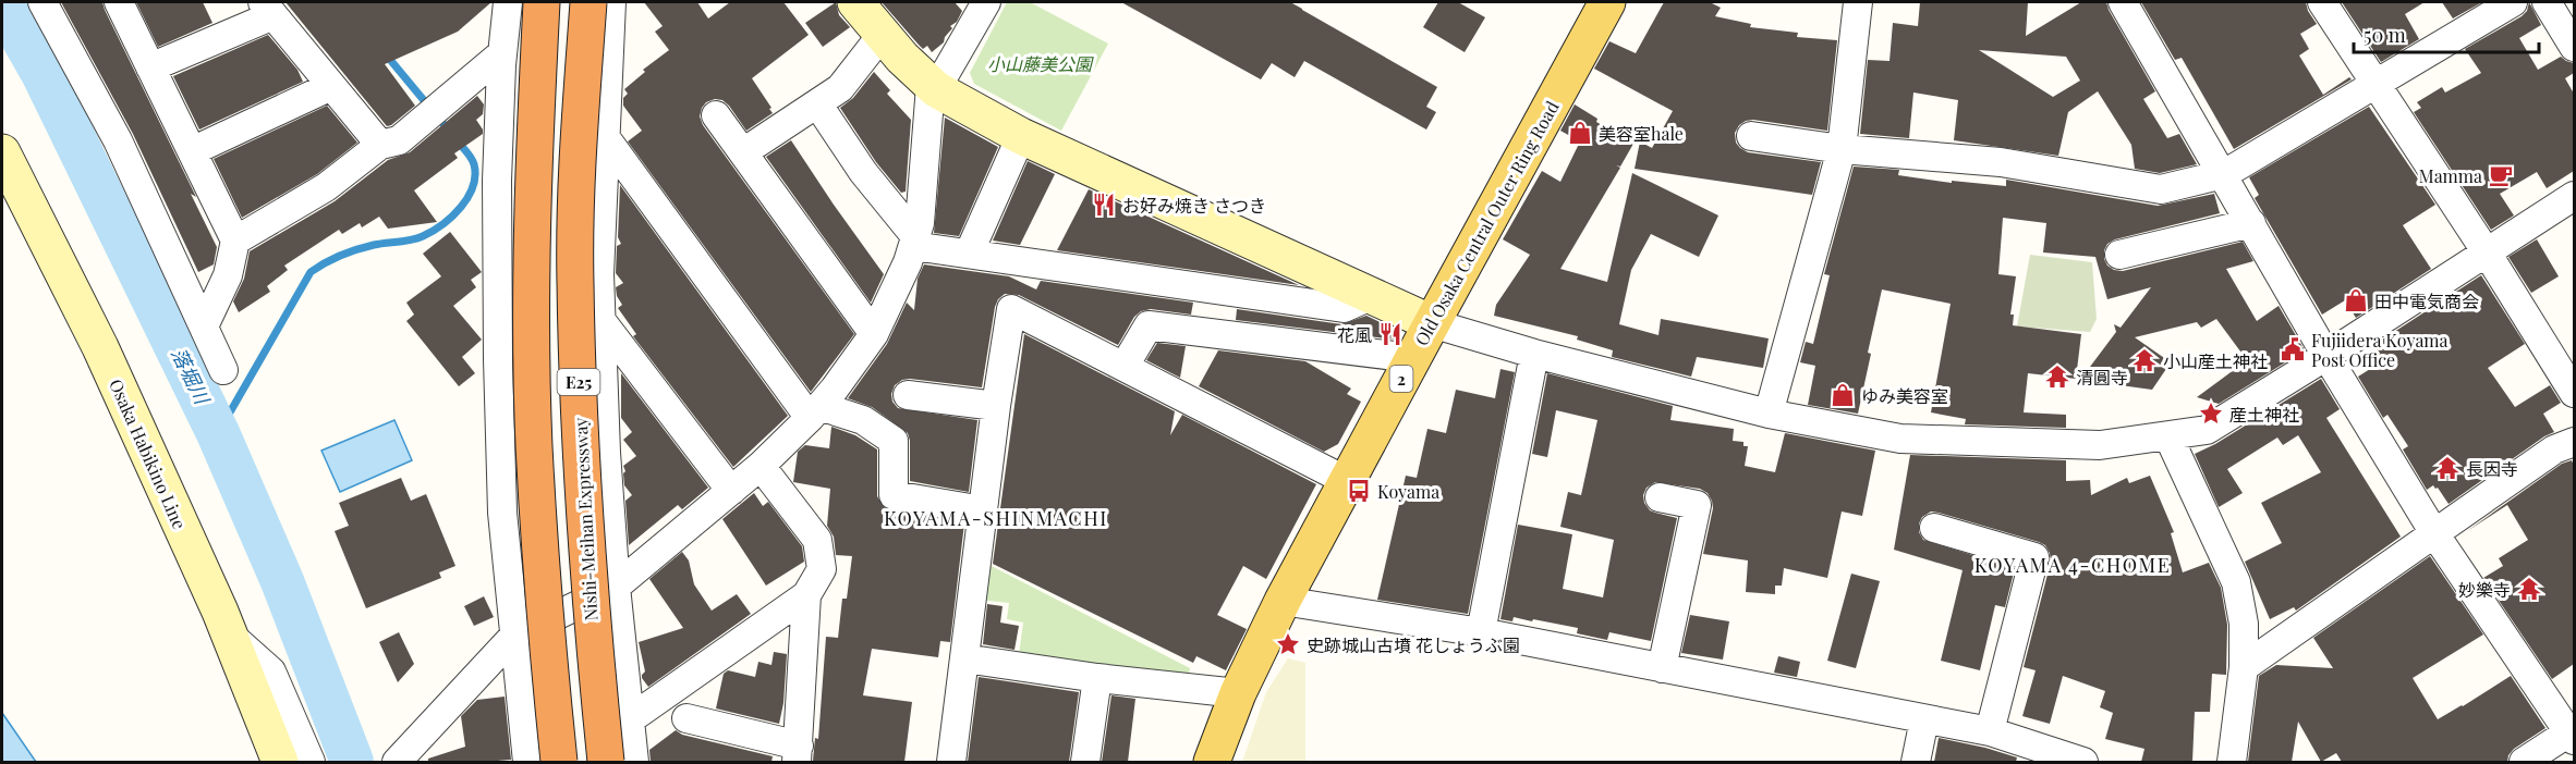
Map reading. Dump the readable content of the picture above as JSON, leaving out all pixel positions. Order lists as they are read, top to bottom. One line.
{"streets":{"highway":["E25","Nishi-Meihan Expressway"],"main road":["Old Osaka Central Outer Ring Road","2"],"street":["Osaka Habikino Line"]},"districts":["KOYAMA-SHINMACHI","KOYAMA 4-CHOME"],"water":["落堀川"],"parks":["小山藤美公園"],"places":{"shop":["美容室hale","田中電気商会","ゆみ美容室"],"cafe":["Mamma"],"restaurant":["お好み焼き さつき","花風"],"public building":["Fujiidera Koyama Post Office"],"temple":["小山産土神社","清圓寺","長因寺","妙樂寺"],"place":["産土神社","史跡城山古墳 花しょうぶ園"],"bus stop":["Koyama"]},"scale_bar":"50 m"}
